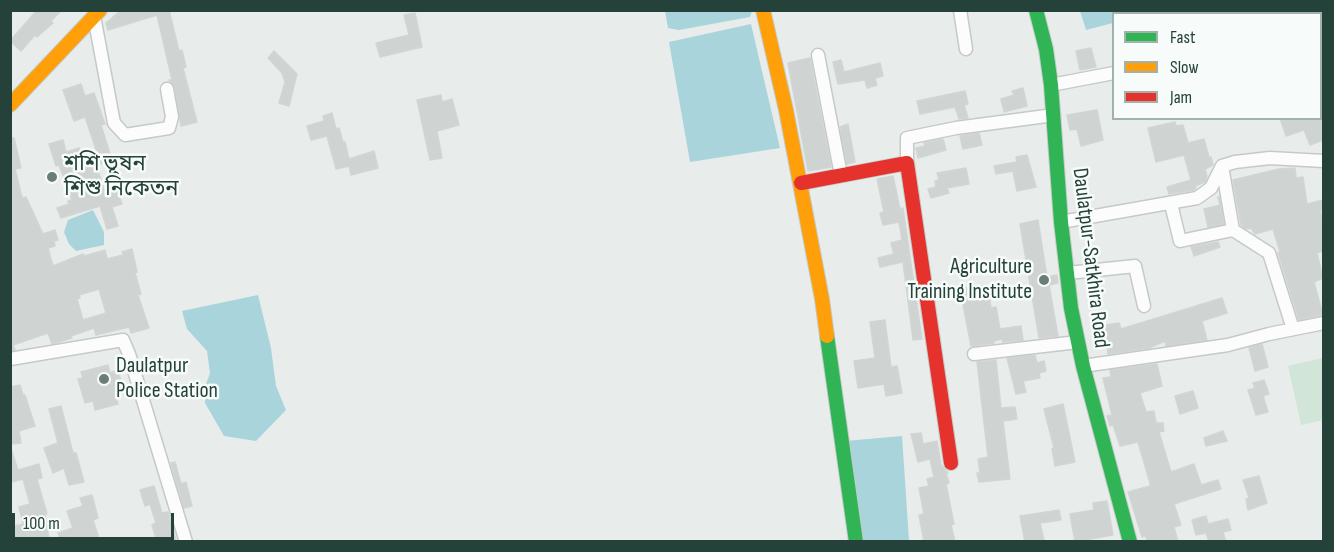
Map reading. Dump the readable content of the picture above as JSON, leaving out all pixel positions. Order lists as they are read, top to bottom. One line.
{"streets":{"main road":["Daulatpur-Satkhira Road"]},"places":["শশি ভূষন শিশু নিকেতন","Agriculture Training Institute","Daulatpur Police Station"],"legend":["Fast","Slow","Jam"],"scale_bar":"100 m"}
